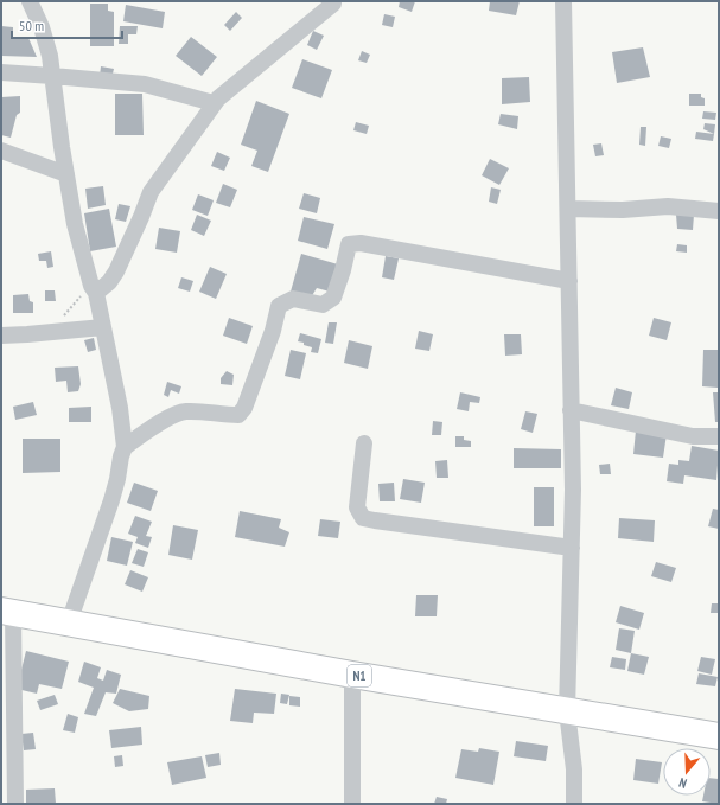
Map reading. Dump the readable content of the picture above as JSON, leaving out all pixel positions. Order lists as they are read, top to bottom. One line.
{"streets":{"highway":["N1"]},"scale_bar":"50 m","north":"bottom"}
